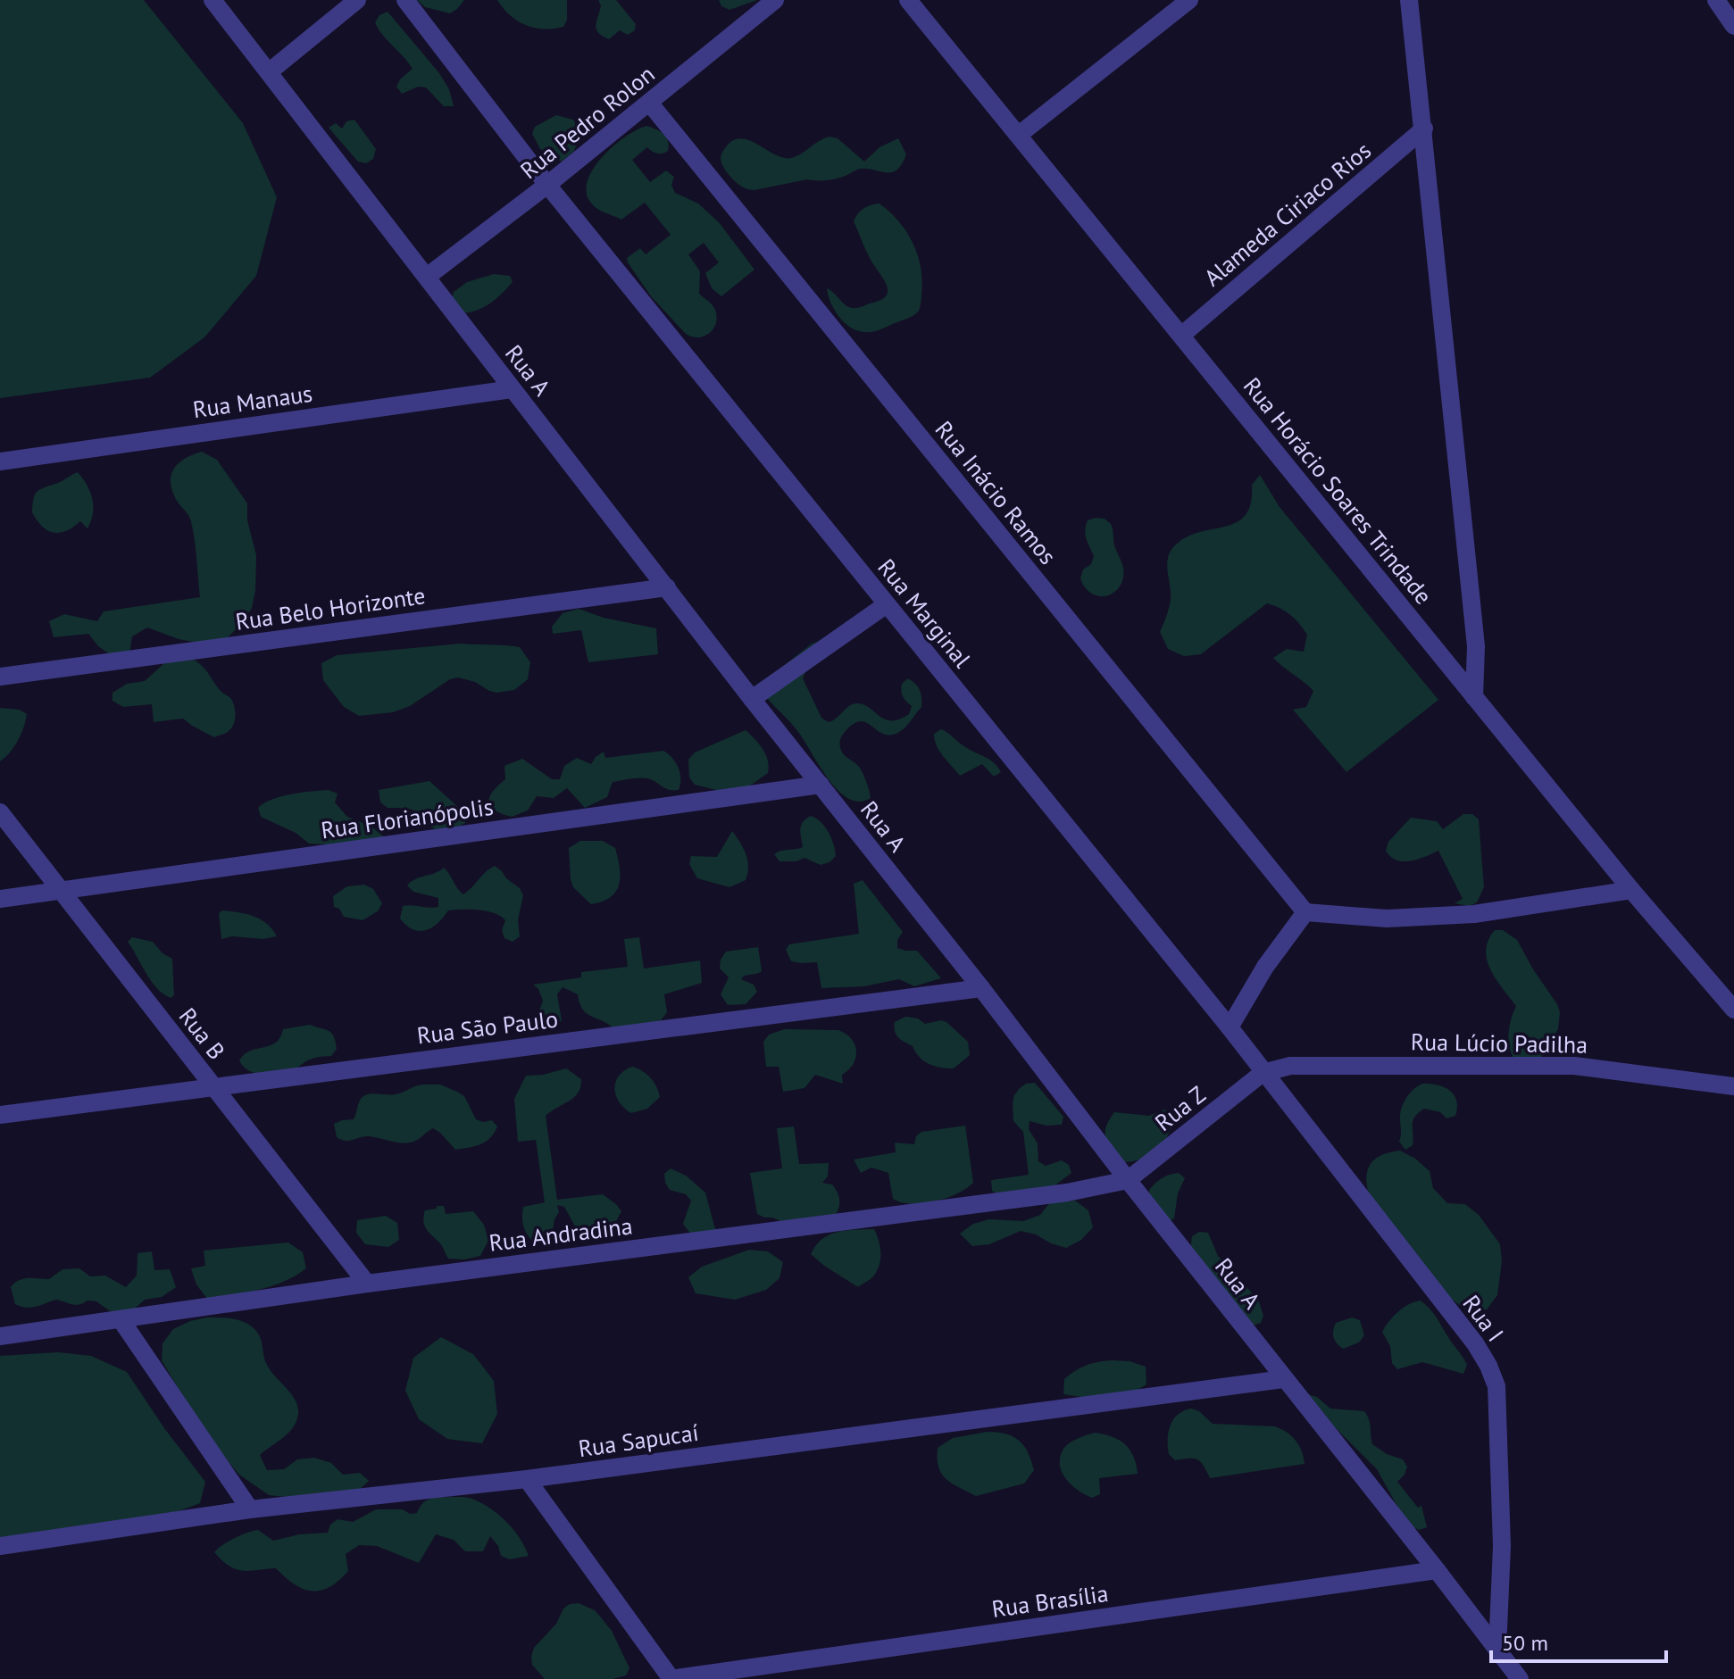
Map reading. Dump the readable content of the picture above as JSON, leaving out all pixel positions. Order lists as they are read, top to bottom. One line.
{"streets":{"street":["Rua Pedro Rolon","Alameda Ciriaco Rios","Rua A","Rua Manaus","Rua Horácio Soares Trindade","Rua Inácio Ramos","Rua Belo Horizonte","Rua Marginal","Rua Florianópolis","Rua São Paulo","Rua B","Rua Lúcio Padilha","Rua Z","Rua Andradina","Rua I","Rua Sapucaí","Rua Brasília"]},"crossings":[["Rua Pedro Rolon","Rua A"],["Rua Pedro Rolon","Rua Inácio Ramos"],["Rua Pedro Rolon","Rua Marginal"],["Alameda Ciriaco Rios","Rua Horácio Soares Trindade"],["Rua A","Rua Manaus"],["Rua A","Rua Belo Horizonte"],["Rua A","Rua Florianópolis"],["Rua A","Rua São Paulo"],["Rua A","Rua Z"],["Rua A","Rua Andradina"],["Rua A","Rua I"],["Rua A","Rua Sapucaí"],["Rua A","Rua Brasília"],["Rua Marginal","Rua Lúcio Padilha"],["Rua Marginal","Rua Z"],["Rua Marginal","Rua I"],["Rua Florianópolis","Rua B"],["Rua São Paulo","Rua B"],["Rua B","Rua Andradina"],["Rua Lúcio Padilha","Rua Z"],["Rua Lúcio Padilha","Rua I"],["Rua Z","Rua Andradina"],["Rua Z","Rua I"]],"scale_bar":"50 m"}
